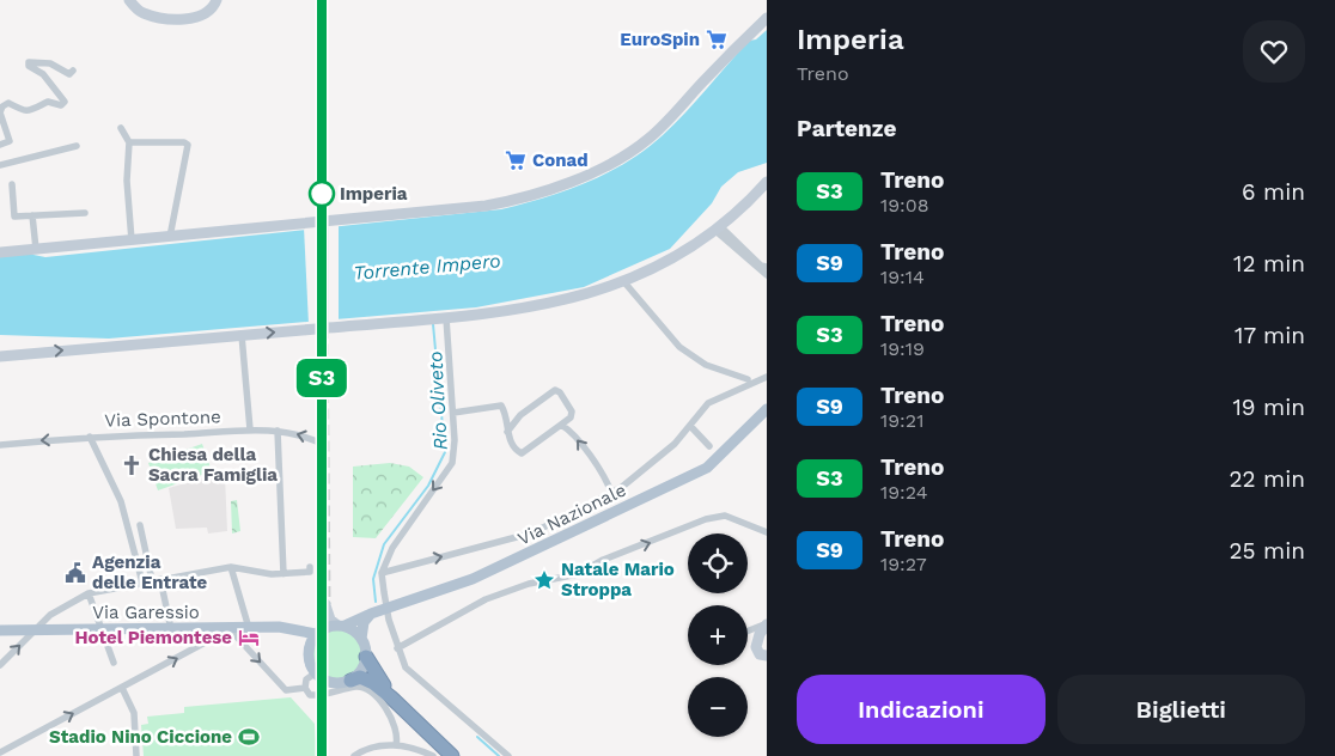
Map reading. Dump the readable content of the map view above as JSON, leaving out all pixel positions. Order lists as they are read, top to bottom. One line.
{"streets":{"main road":["Via Nazionale","Via Garessio"],"street":["Via Spontone"]},"crossings":[["Via Nazionale","Via Garessio"]],"one_way":["Via Spontone"],"water":["Torrente Impero","Rio Oliveto"],"places":{"supermarket":["EuroSpin","Conad"],"other":["Imperia"],"church":["Chiesa della Sacra Famiglia"],"public building":["Agenzia delle Entrate"],"place":["Natale Mario Stroppa"],"hotel":["Hotel Piemontese"],"sports":["Stadio Nino Ciccione"]},"page":{"on_map":"S3","heading":[["Imperia","Treno"],"Partenze"],"list":[{"mark":"S3","name":"Treno","note":"19:08","value":"6 min"},{"mark":"S9","name":"Treno","note":"19:14","value":"12 min"},{"mark":"S3","name":"Treno","note":"19:19","value":"17 min"},{"mark":"S9","name":"Treno","note":"19:21","value":"19 min"},{"mark":"S3","name":"Treno","note":"19:24","value":"22 min"},{"mark":"S9","name":"Treno","note":"19:27","value":"25 min"}],"map_buttons":["+","−"],"buttons":["Indicazioni","Biglietti"]}}
